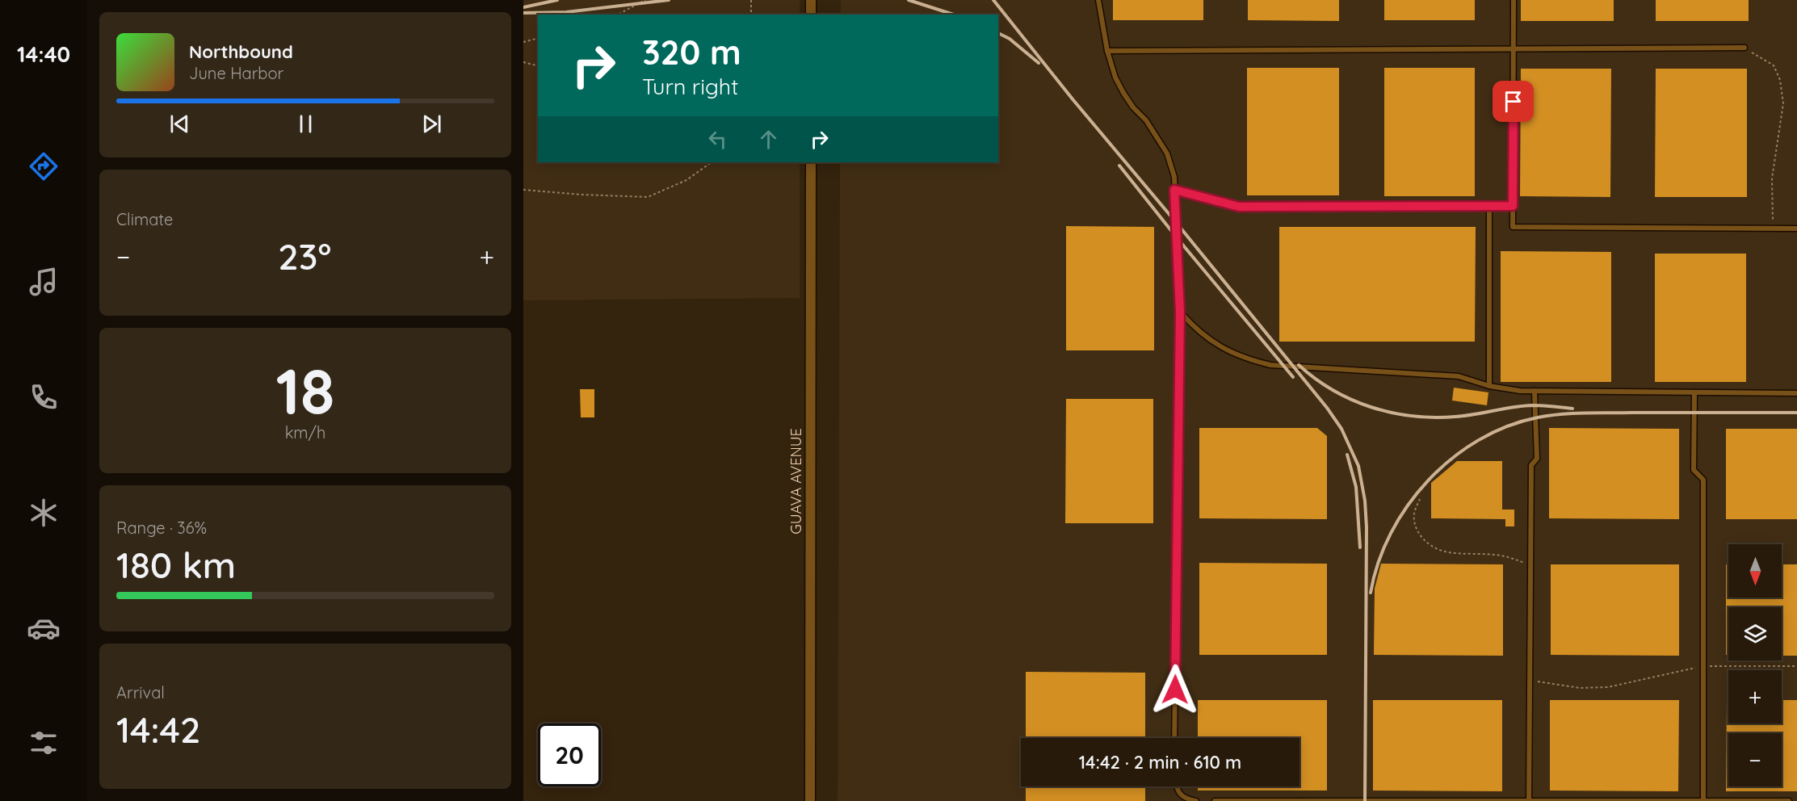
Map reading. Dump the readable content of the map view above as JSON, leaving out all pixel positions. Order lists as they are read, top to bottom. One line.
{"streets":{"street":["GUAVA AVENUE"]},"north":"bottom","page":{"tabs":"14:40","turn":["320 m","Turn right"],"song":["Northbound","June Harbor"],"tile":["Climate",["18","km/h"],["Range · 36%","180 km"],["Arrival","14:42"]],"heat":["−","23°","+"],"map_buttons":["+","−"],"limit":"20","trip":"14:42 · 2 min · 610 m"}}
